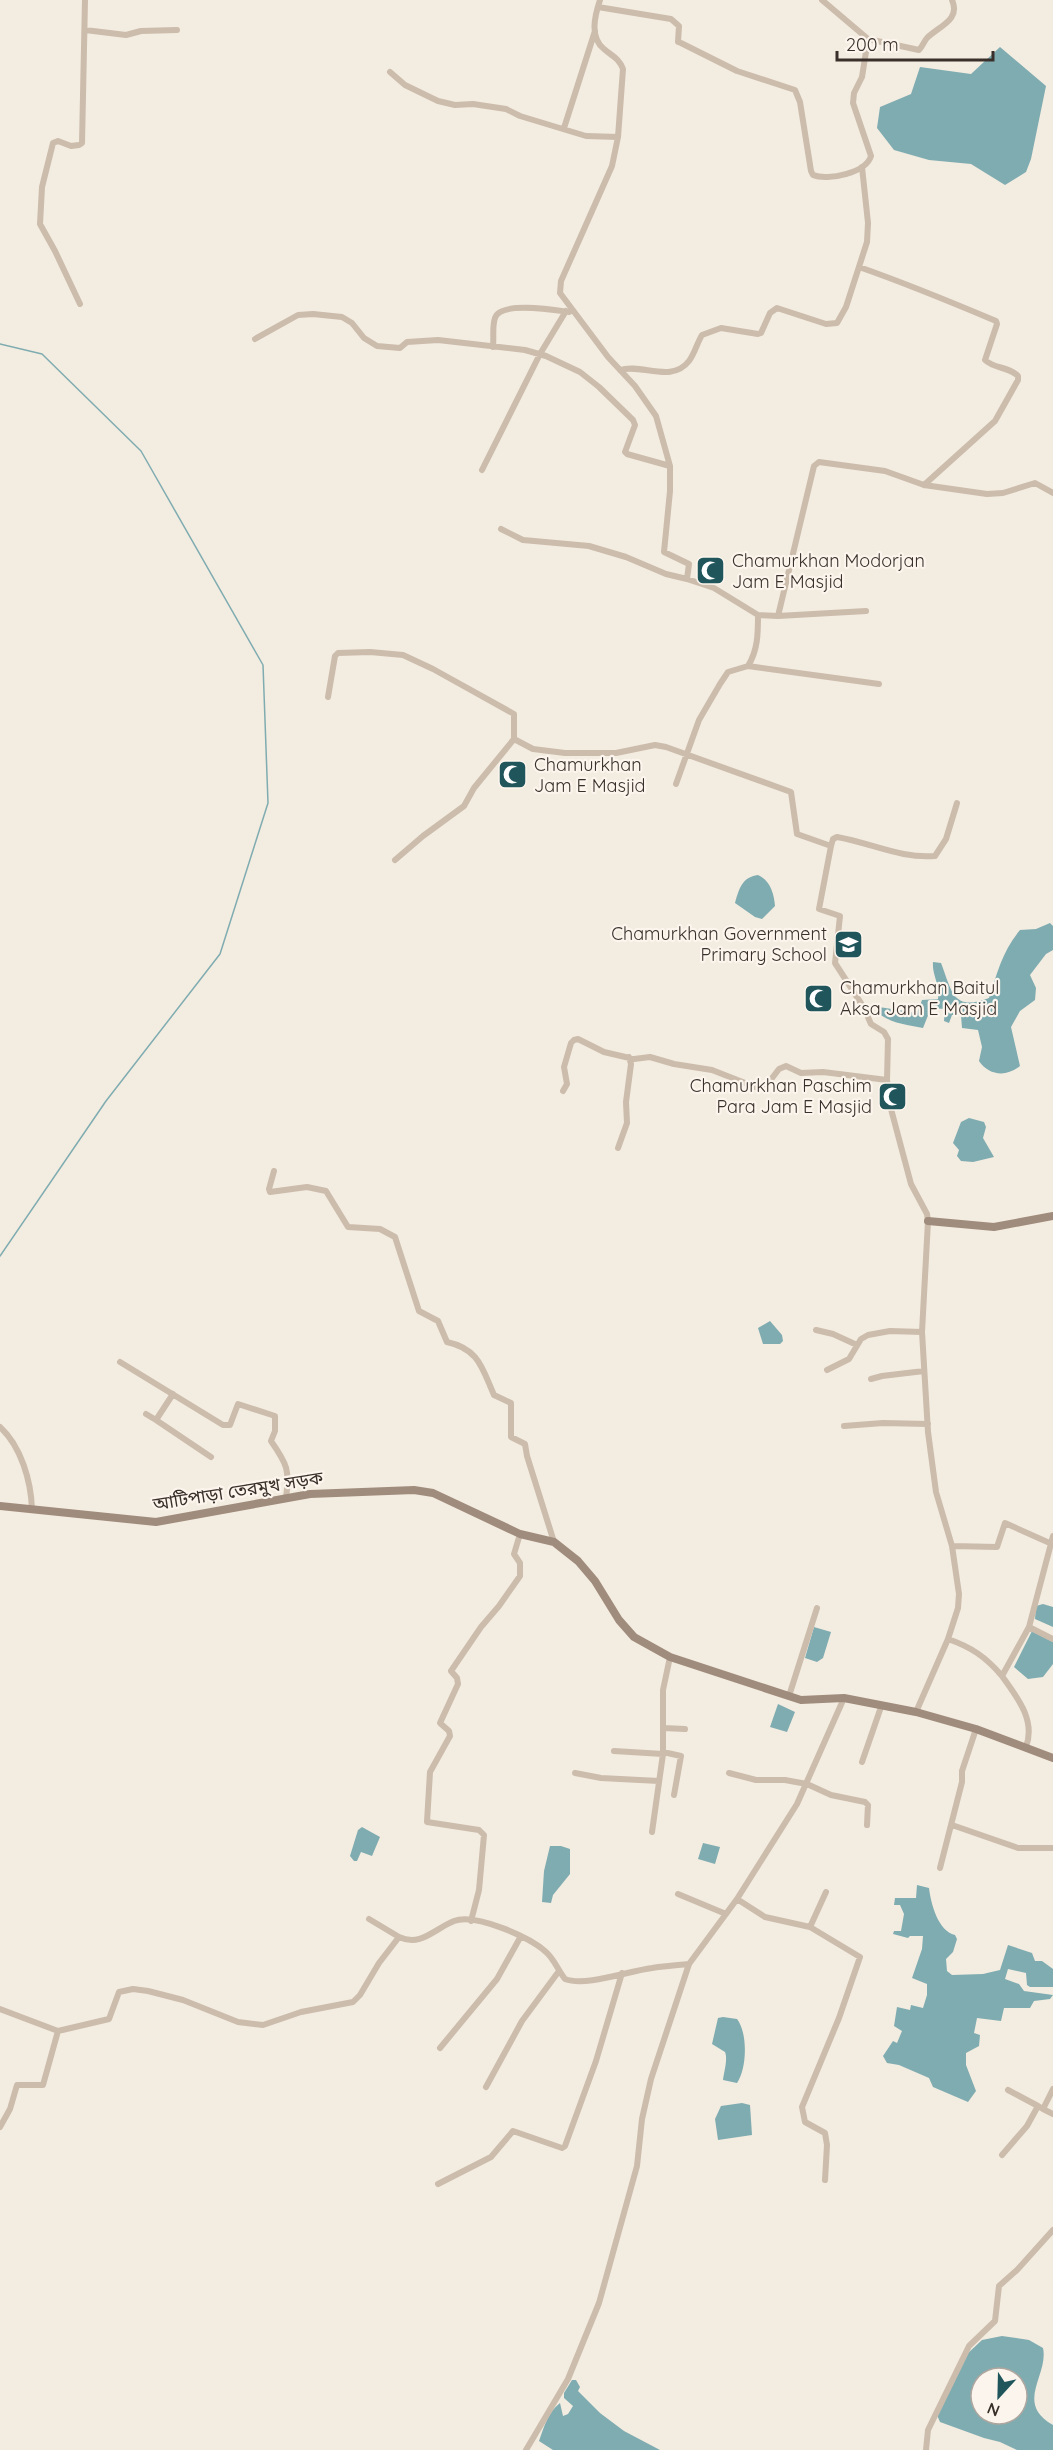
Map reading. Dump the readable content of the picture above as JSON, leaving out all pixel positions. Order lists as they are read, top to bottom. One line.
{"streets":{"main road":["আটিপাড়া তেরমুখ সড়ক"]},"places":{"mosque":["Chamurkhan Modorjan Jam E Masjid","Chamurkhan Jam E Masjid","Chamurkhan Baitul Aksa Jam E Masjid","Chamurkhan Paschim Para Jam E Masjid"],"school or university":["Chamurkhan Government Primary School"]},"scale_bar":"200 m","north":"bottom"}
